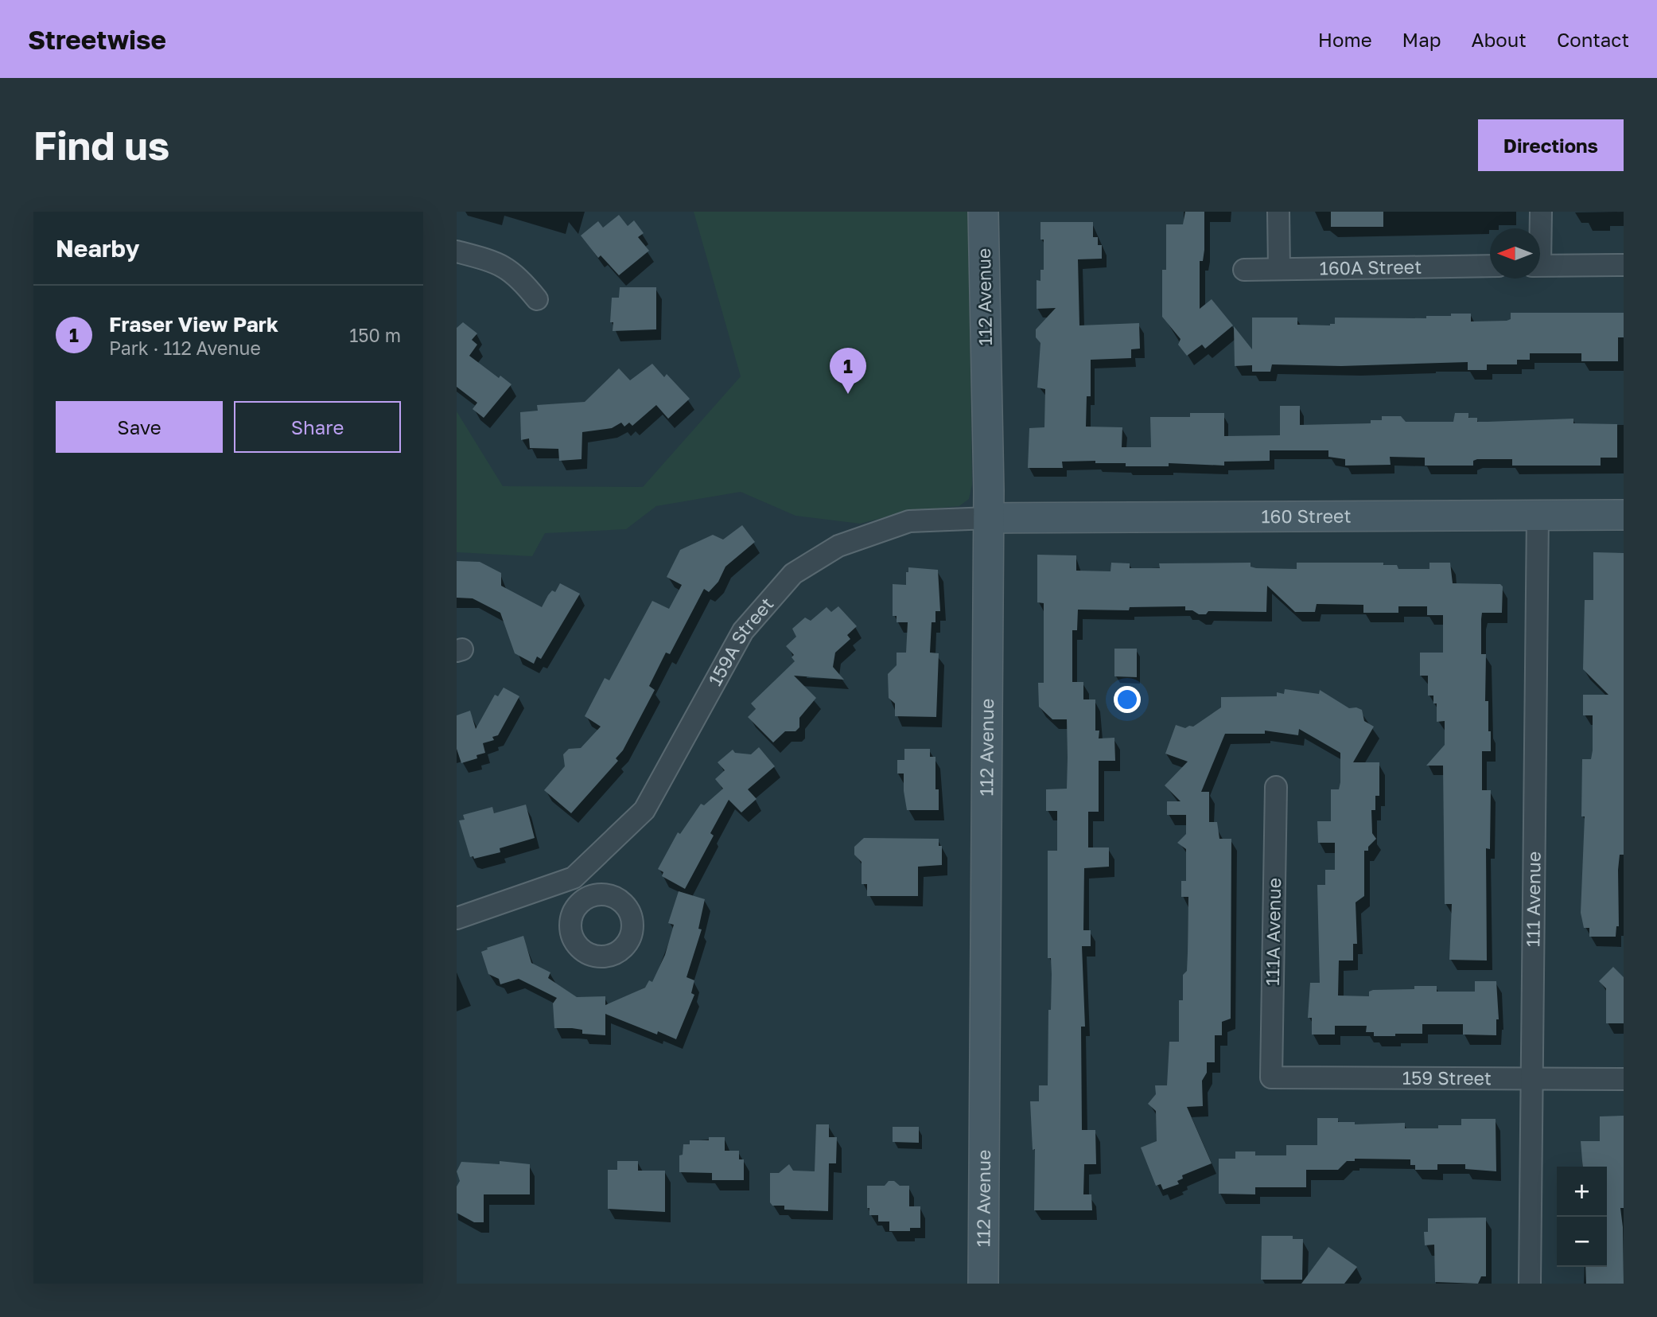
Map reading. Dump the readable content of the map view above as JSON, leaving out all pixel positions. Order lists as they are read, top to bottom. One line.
{"streets":{"street":["160A Street","112 Avenue","160 Street","159A Street","111 Avenue","111A Avenue","159 Street"]},"crossings":[["112 Avenue","160 Street"],["112 Avenue","159A Street"],["160 Street","159A Street"],["160 Street","111 Avenue"],["111 Avenue","159 Street"],["111A Avenue","159 Street"]],"north":"left","page":{"header":"Streetwise","nav":["Home","Map","About","Contact"],"buttons":["Directions",["Save","Share"]],"title":"Find us","heading":"Nearby","list":[{"mark":"1","name":"Fraser View Park","note":"Park · 112 Avenue","value":"150 m"}],"pins":"1","map_buttons":["+","−"]}}
